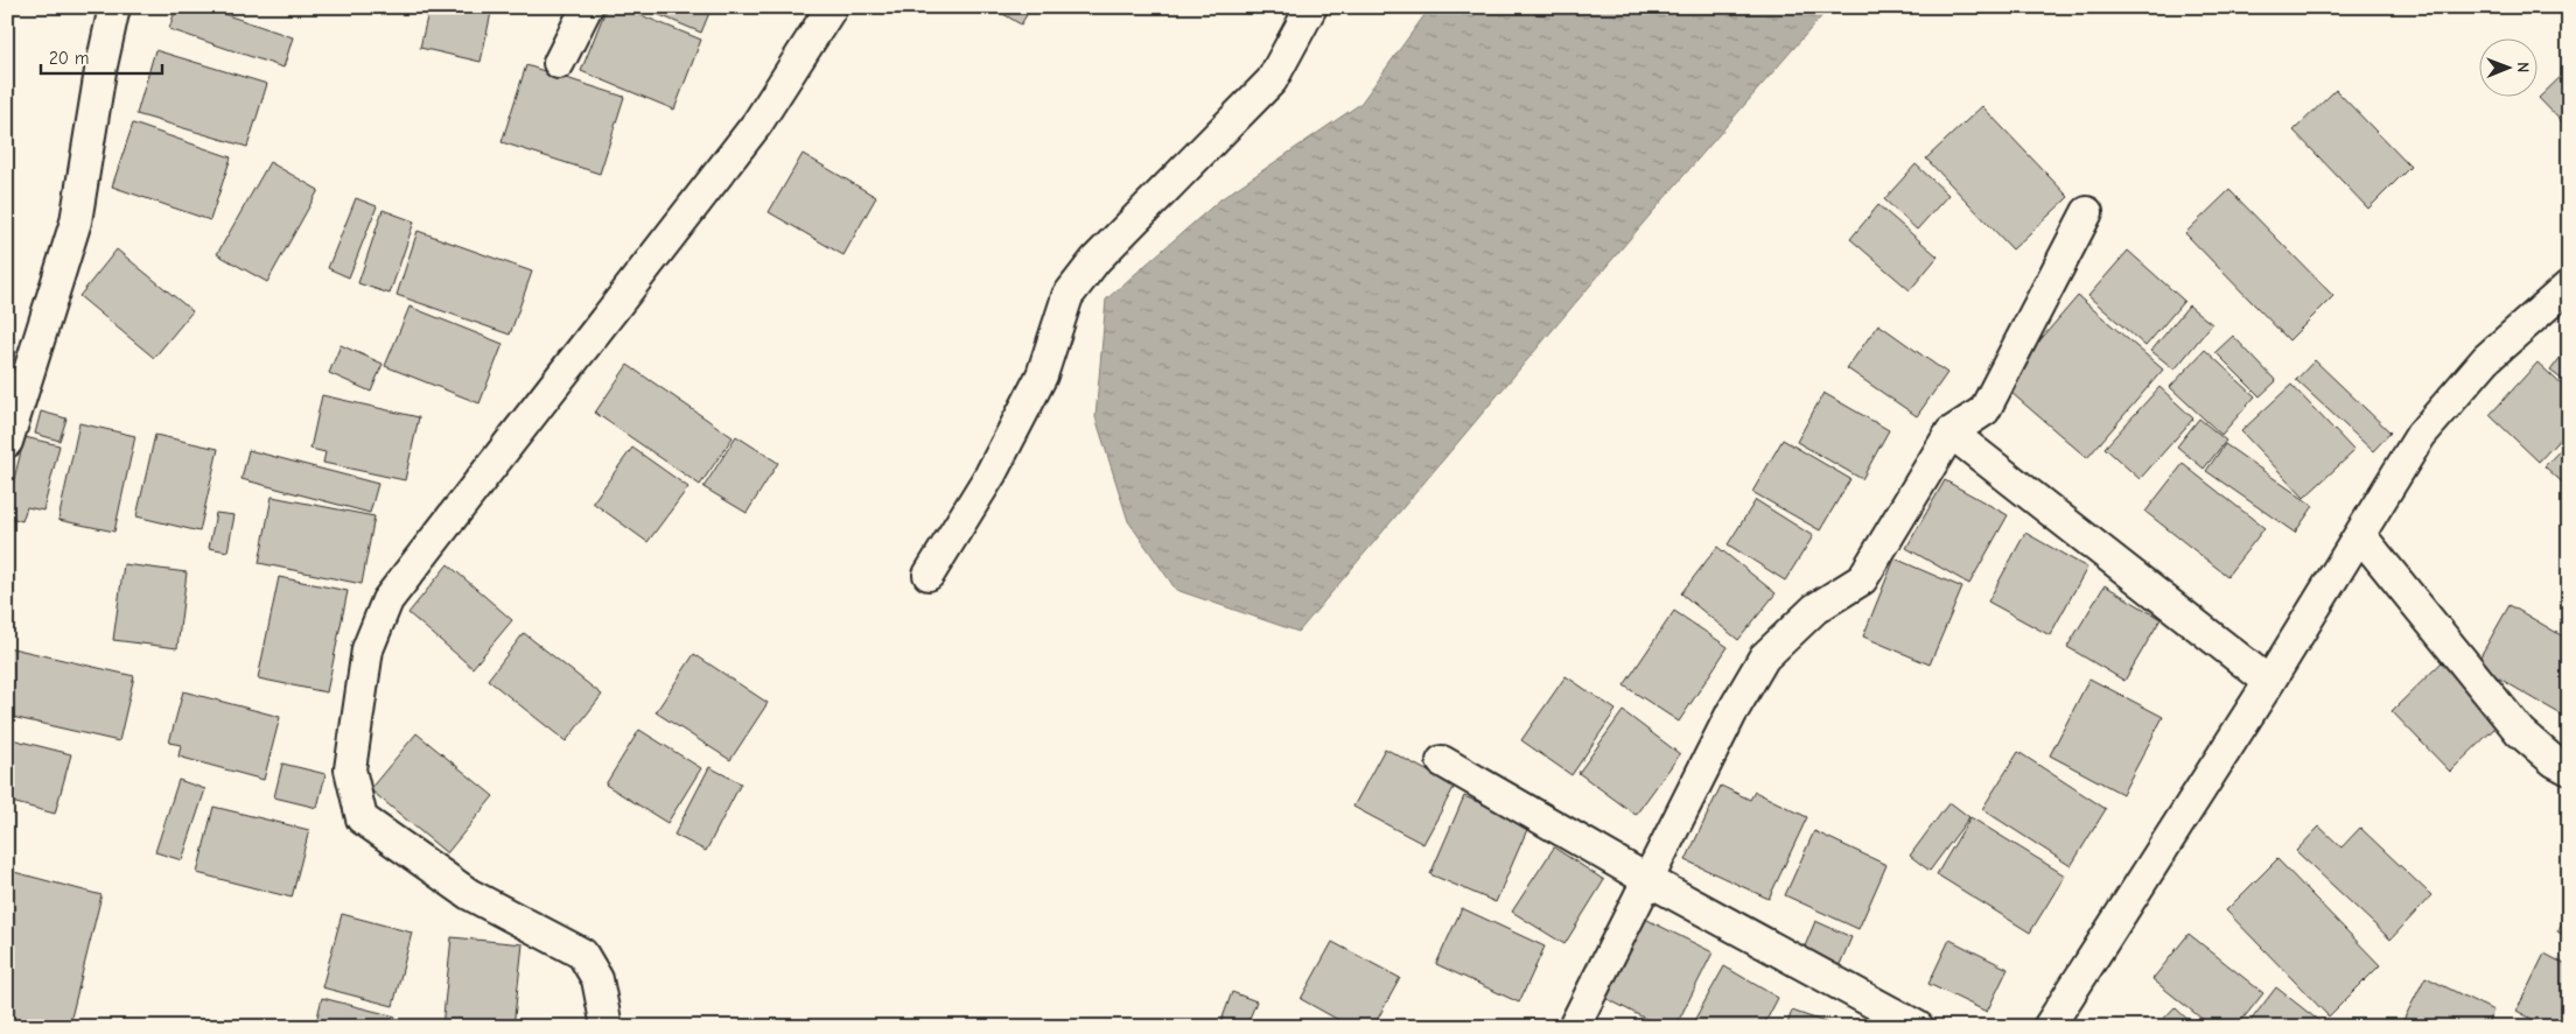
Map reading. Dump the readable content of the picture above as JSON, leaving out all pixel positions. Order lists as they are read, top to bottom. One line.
{"scale_bar":"20 m","north":"right"}
